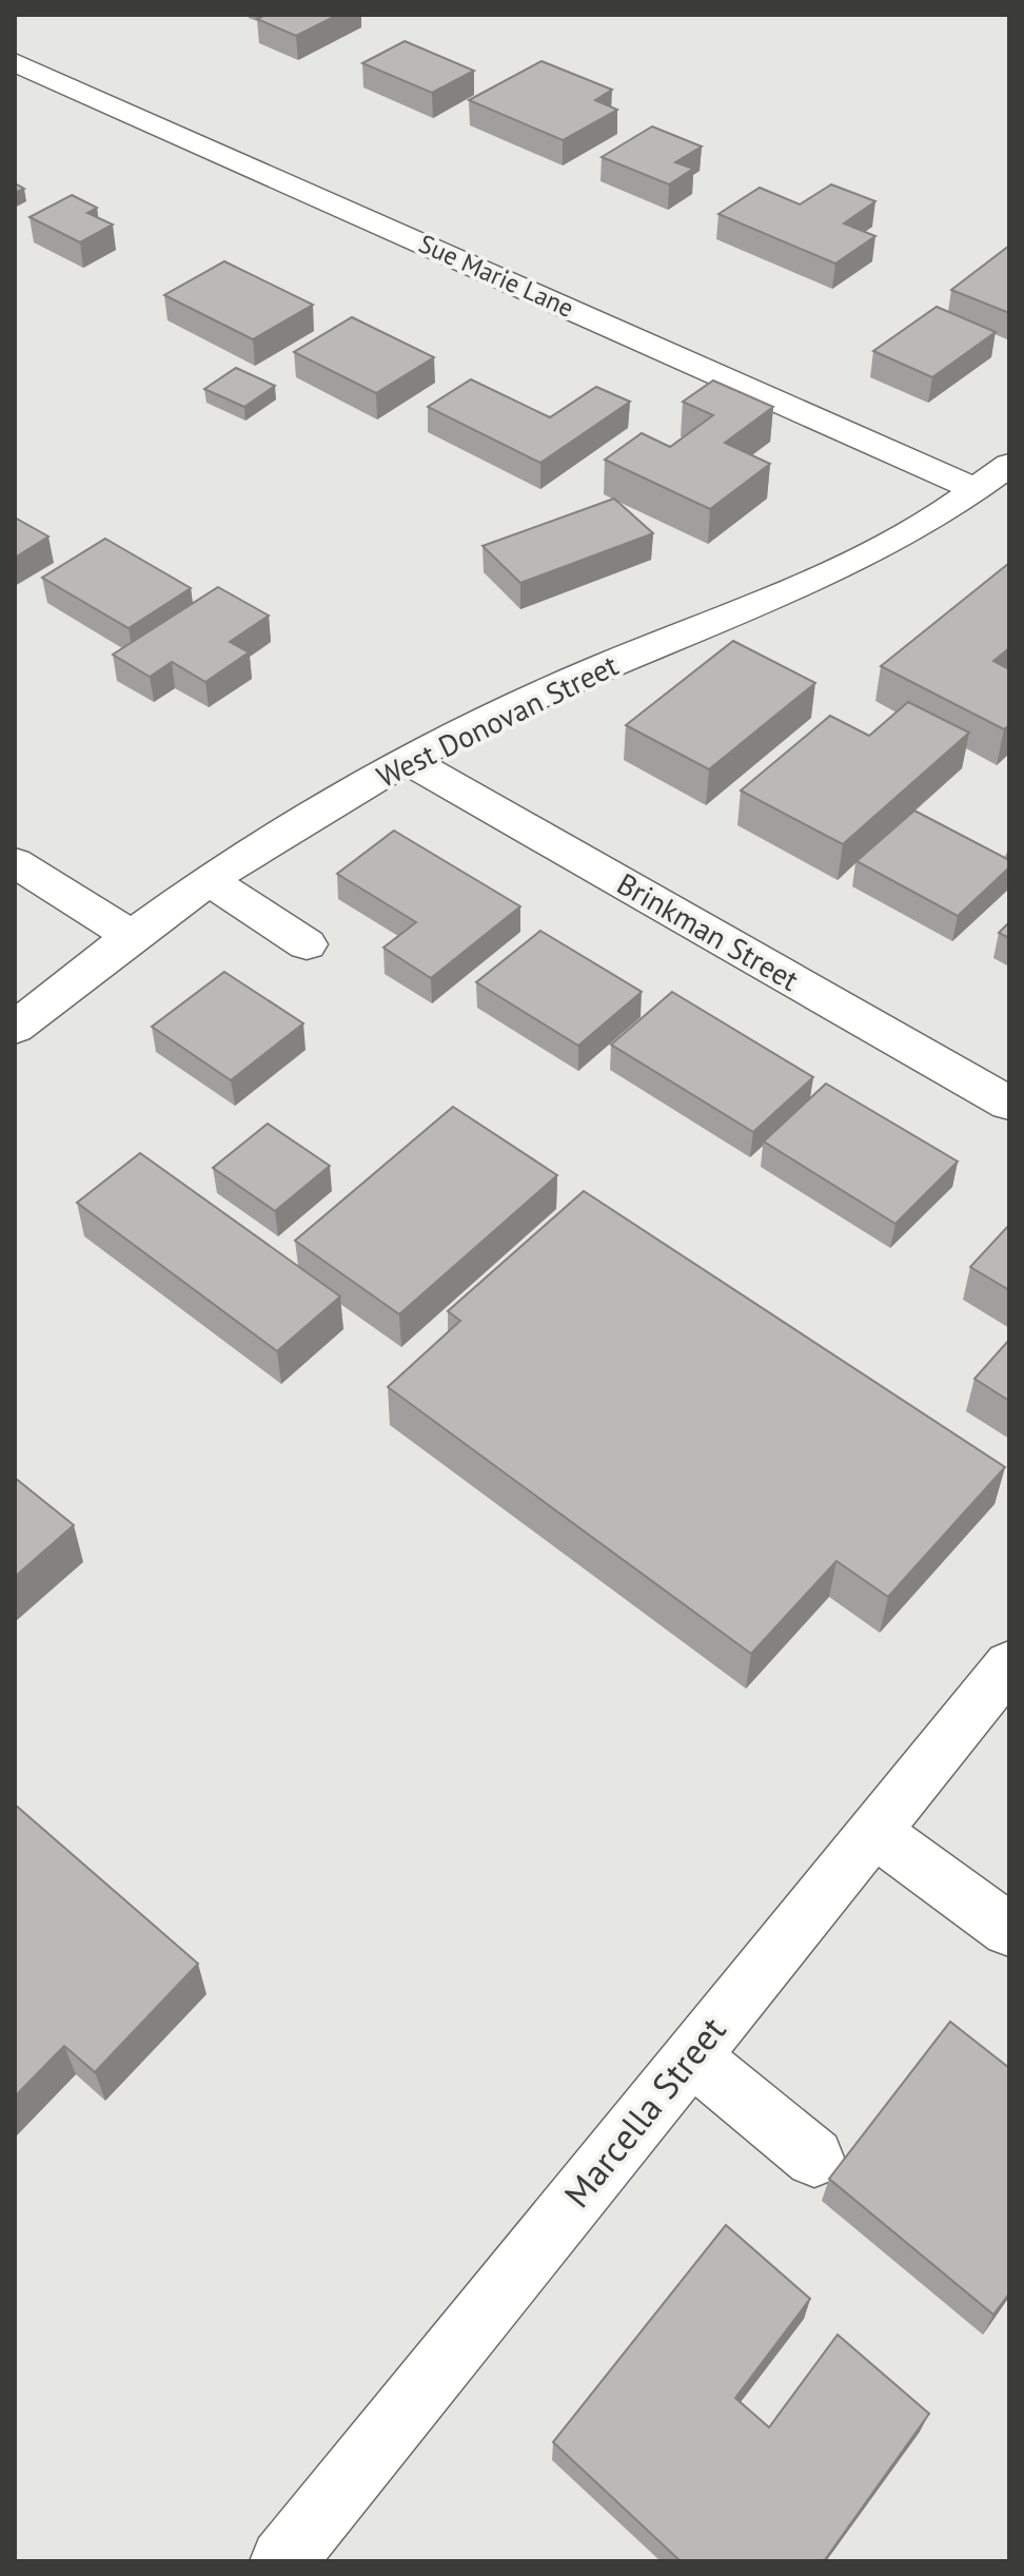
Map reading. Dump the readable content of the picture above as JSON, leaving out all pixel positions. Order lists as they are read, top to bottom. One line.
{"streets":{"street":["Sue Marie Lane","West Donovan Street","Brinkman Street","Marcella Street"]},"crossings":[["Sue Marie Lane","West Donovan Street"],["West Donovan Street","Brinkman Street"]]}
